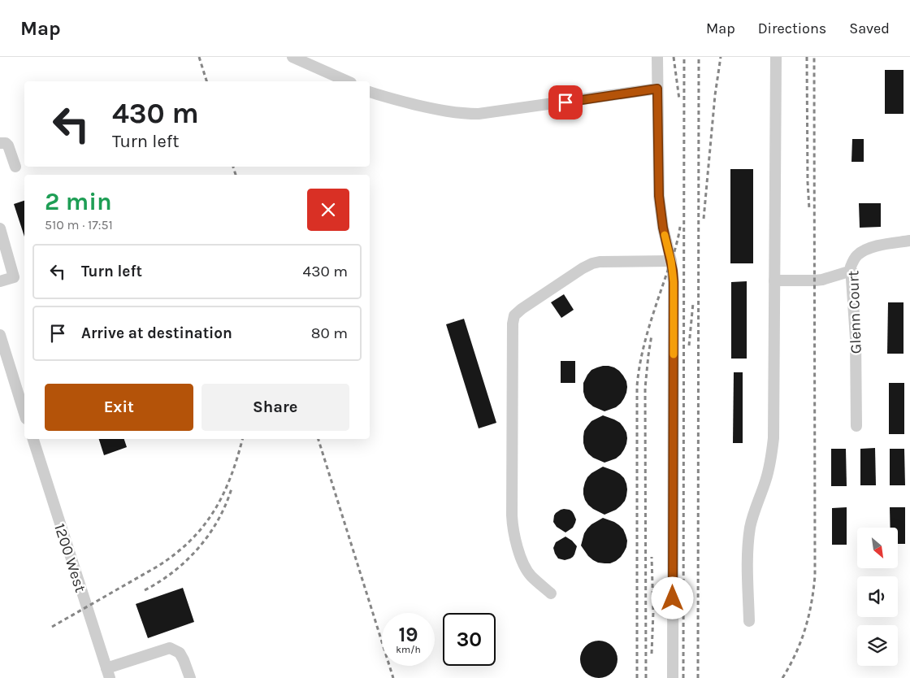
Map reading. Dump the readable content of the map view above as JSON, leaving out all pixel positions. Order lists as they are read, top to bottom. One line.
{"streets":{"street":["Glenn Court","1200 West"]},"north":"bottom right","page":{"header":"Map","nav":["Map","Directions","Saved"],"turn":["430 m","Turn left"],"heading":["2 min","510 m · 17:51"],"list":[{"name":"Turn left","value":"430 m"},{"name":"Arrive at destination","value":"80 m"}],"buttons":["Exit","Share"],"speed":"19 km/h","limit":"30"}}
